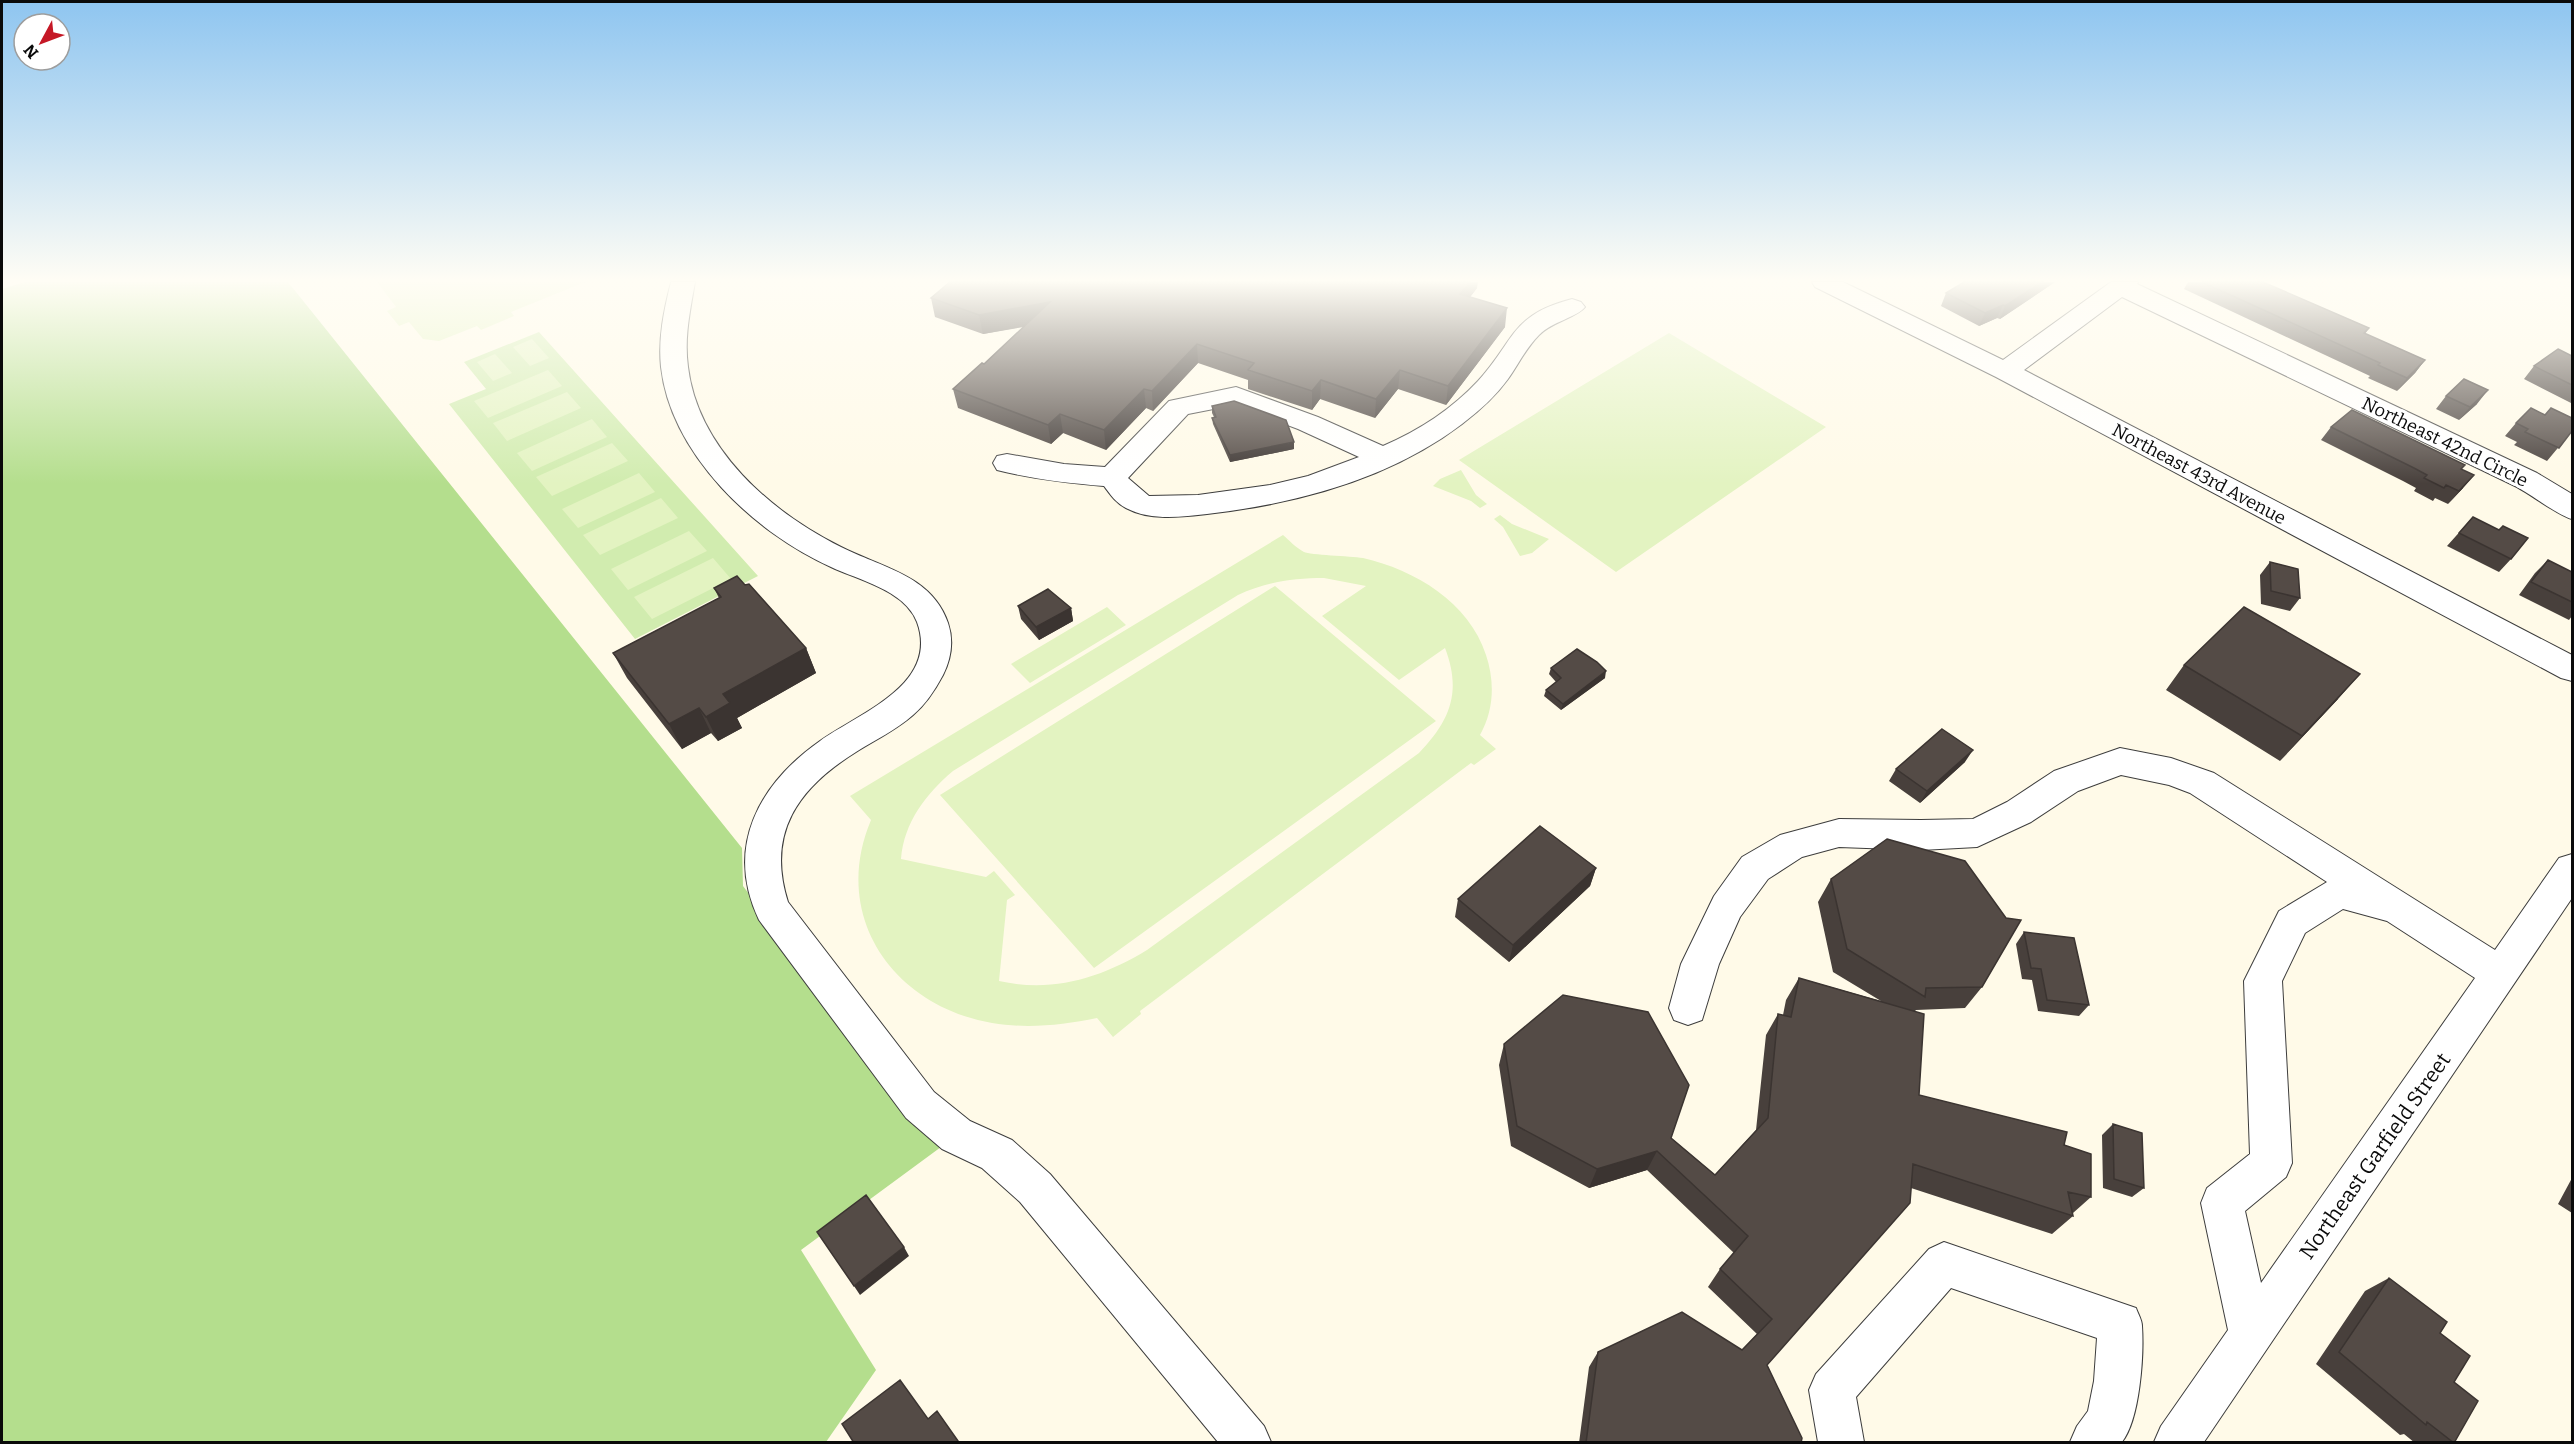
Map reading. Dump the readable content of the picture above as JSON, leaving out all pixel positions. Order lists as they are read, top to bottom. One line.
{"streets":{"street":["Northeast 42nd Circle","Northeast 43rd Avenue","Northeast Garfield Street"]},"north":"bottom left"}
